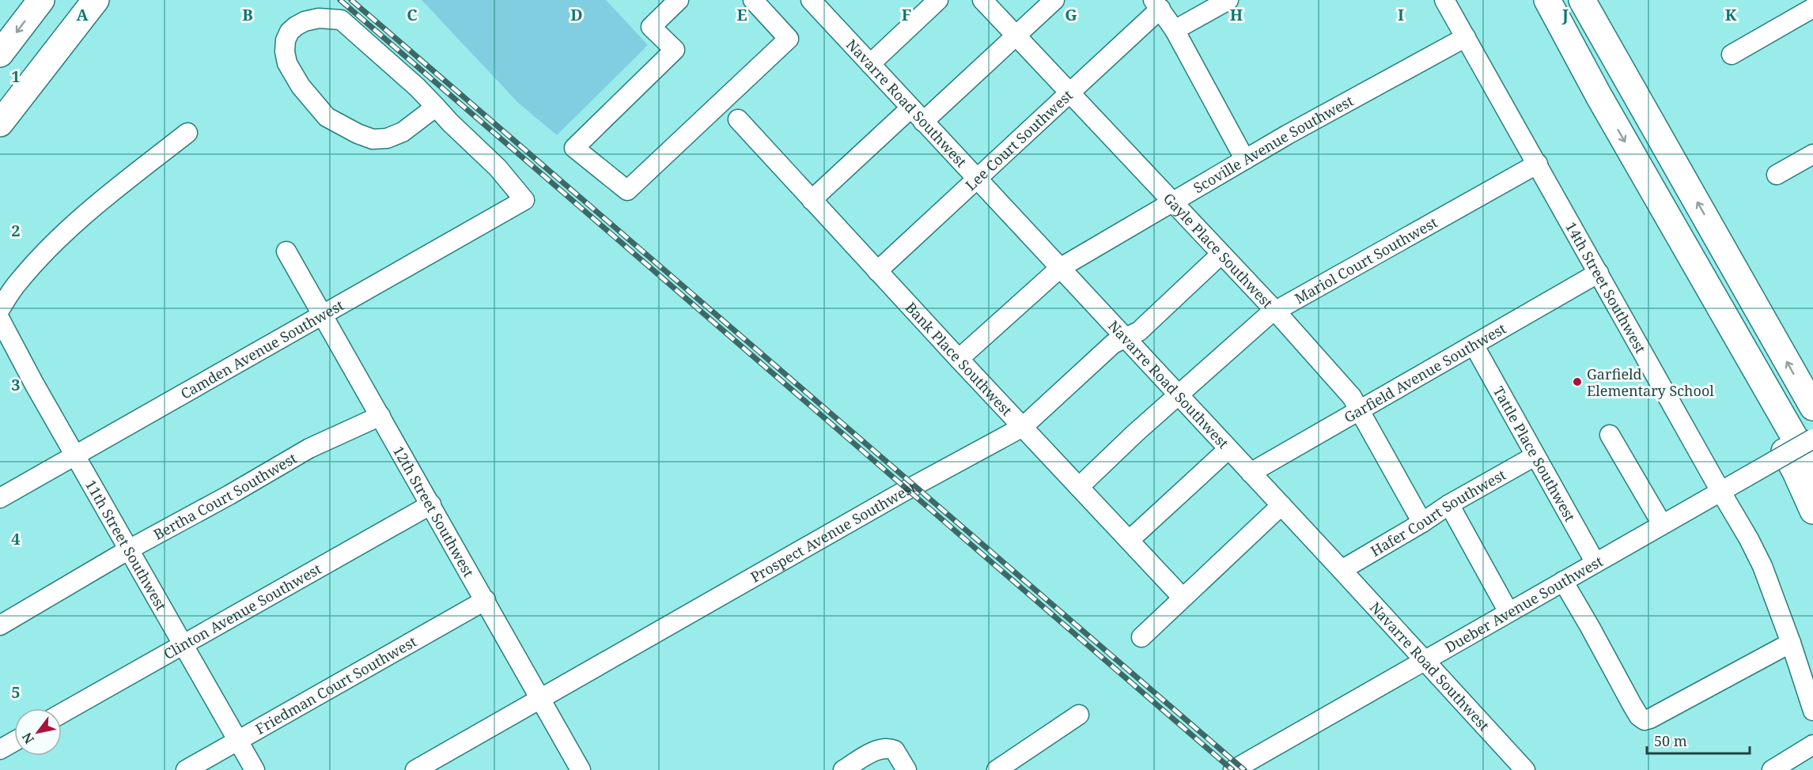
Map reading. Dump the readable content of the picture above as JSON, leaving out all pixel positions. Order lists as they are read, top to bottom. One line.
{"streets":{"street":["Navarre Road Southwest","Lee Court Southwest","Scoville Avenue Southwest","Gayle Place Southwest","Mariol Court Southwest","14th Street Southwest","Camden Avenue Southwest","Bank Place Southwest","Garfield Avenue Southwest","Tattle Place Southwest","Bertha Court Southwest","12th Street Southwest","Hafer Court Southwest","Prospect Avenue Southwest","11th Street Southwest","Dueber Avenue Southwest","Clinton Avenue Southwest","Friedman Court Southwest"]},"crossings":[["Navarre Road Southwest","Lee Court Southwest"],["Navarre Road Southwest","Scoville Avenue Southwest"],["Navarre Road Southwest","Mariol Court Southwest"],["Navarre Road Southwest","Garfield Avenue Southwest"],["Navarre Road Southwest","Hafer Court Southwest"],["Navarre Road Southwest","Prospect Avenue Southwest"],["Navarre Road Southwest","Dueber Avenue Southwest"],["Lee Court Southwest","Gayle Place Southwest"],["Lee Court Southwest","Bank Place Southwest"],["Scoville Avenue Southwest","Gayle Place Southwest"],["Scoville Avenue Southwest","14th Street Southwest"],["Scoville Avenue Southwest","Bank Place Southwest"],["Gayle Place Southwest","Mariol Court Southwest"],["Gayle Place Southwest","Garfield Avenue Southwest"],["Gayle Place Southwest","Hafer Court Southwest"],["Gayle Place Southwest","Prospect Avenue Southwest"],["Mariol Court Southwest","14th Street Southwest"],["Mariol Court Southwest","Bank Place Southwest"],["14th Street Southwest","Garfield Avenue Southwest"],["14th Street Southwest","Dueber Avenue Southwest"],["Camden Avenue Southwest","12th Street Southwest"],["Camden Avenue Southwest","11th Street Southwest"],["Bank Place Southwest","Prospect Avenue Southwest"],["Garfield Avenue Southwest","Tattle Place Southwest"],["Tattle Place Southwest","Hafer Court Southwest"],["Tattle Place Southwest","Dueber Avenue Southwest"],["Bertha Court Southwest","12th Street Southwest"],["Bertha Court Southwest","11th Street Southwest"],["12th Street Southwest","Prospect Avenue Southwest"],["12th Street Southwest","Clinton Avenue Southwest"],["12th Street Southwest","Friedman Court Southwest"],["11th Street Southwest","Clinton Avenue Southwest"],["11th Street Southwest","Friedman Court Southwest"]],"places":["Garfield Elementary School"],"scale_bar":"50 m","north":"bottom left","grid":{"columns":["A","B","C","D","E","F","G","H","I","J","K"],"rows":["1","2","3","4","5"]}}
